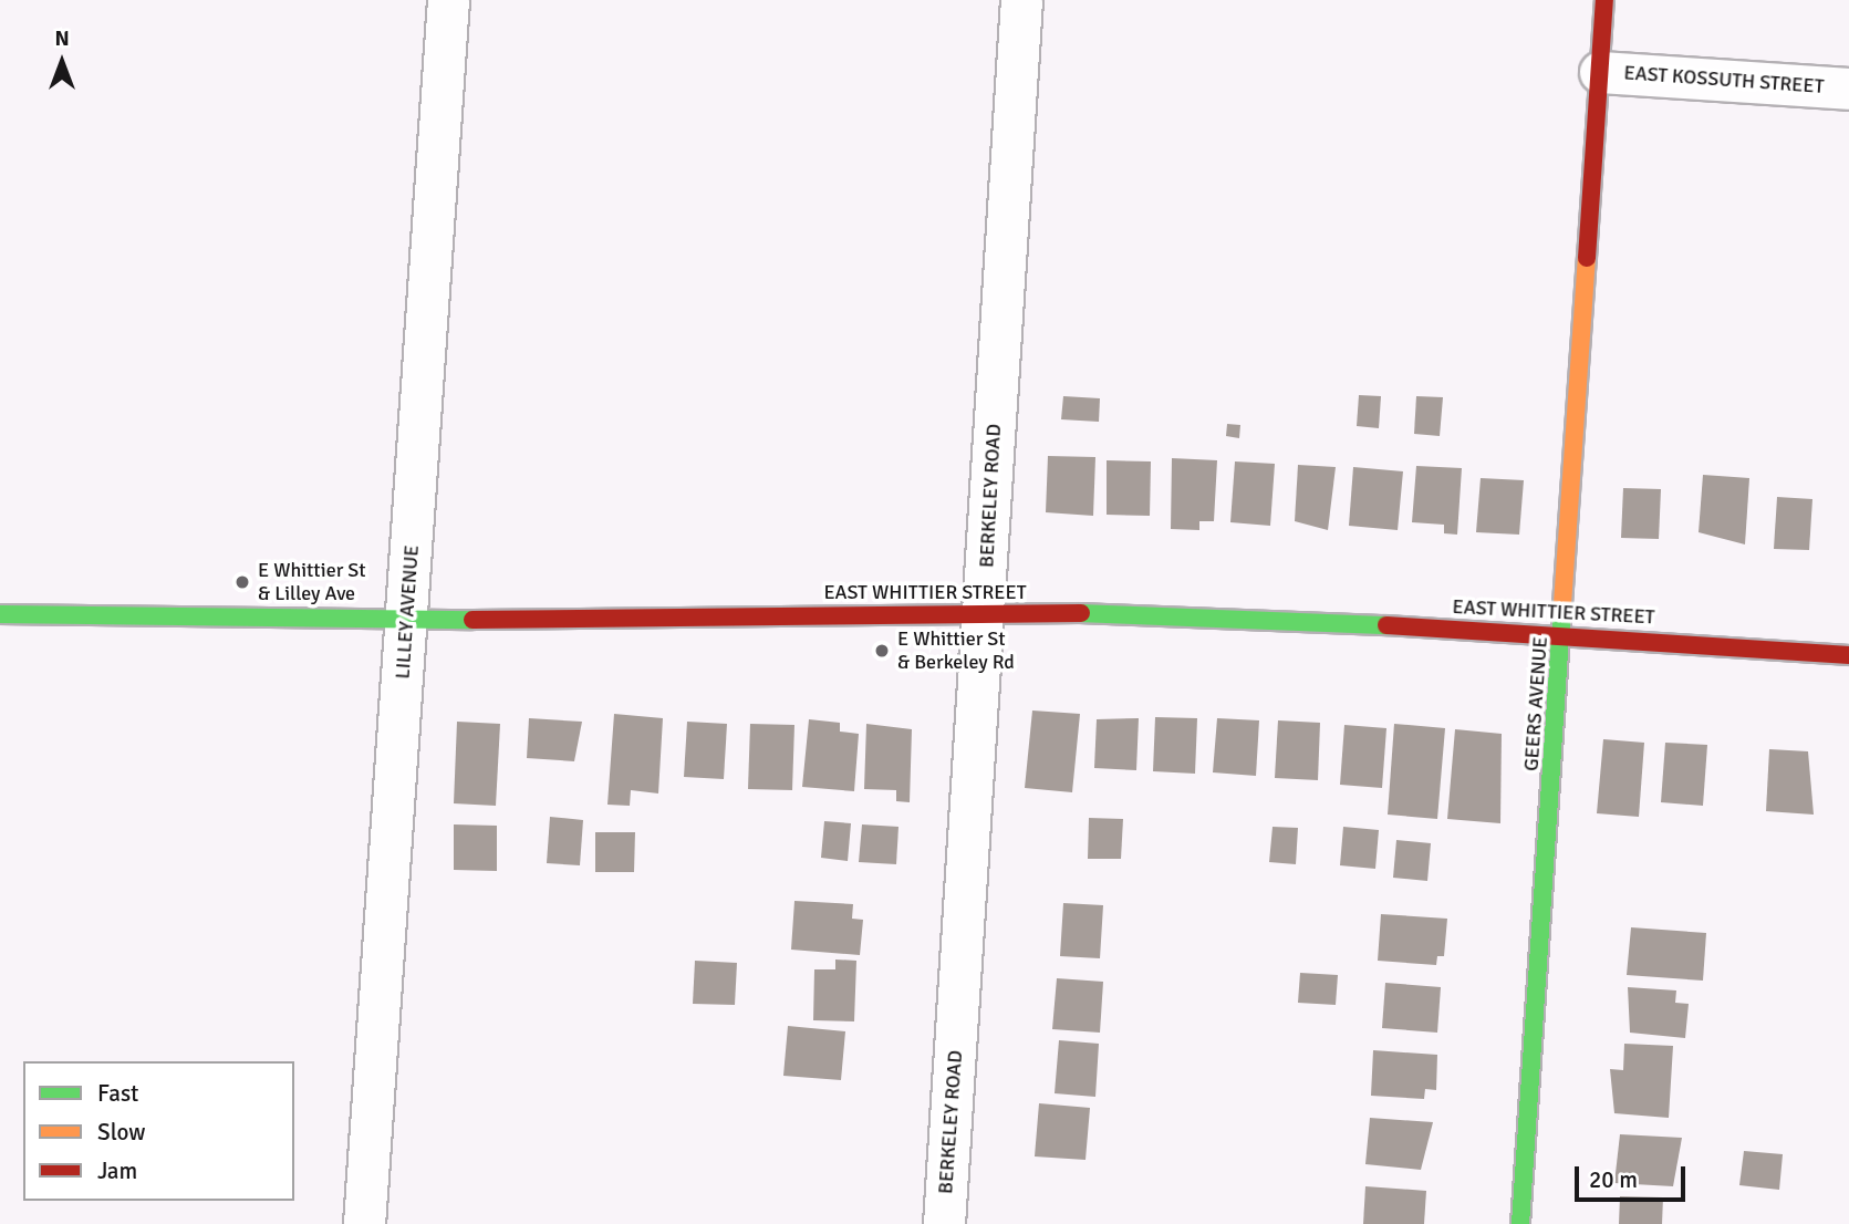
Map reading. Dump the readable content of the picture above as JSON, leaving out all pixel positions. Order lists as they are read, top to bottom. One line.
{"streets":{"street":["EAST KOSSUTH STREET","BERKELEY ROAD","EAST WHITTIER STREET","LILLEY AVENUE","GEERS AVENUE"]},"crossings":[["EAST KOSSUTH STREET","GEERS AVENUE"],["BERKELEY ROAD","EAST WHITTIER STREET"],["EAST WHITTIER STREET","LILLEY AVENUE"],["EAST WHITTIER STREET","GEERS AVENUE"]],"places":["E Whittier St & Lilley Ave","E Whittier St & Berkeley Rd"],"legend":["Fast","Slow","Jam"],"scale_bar":"20 m","north":"top"}
